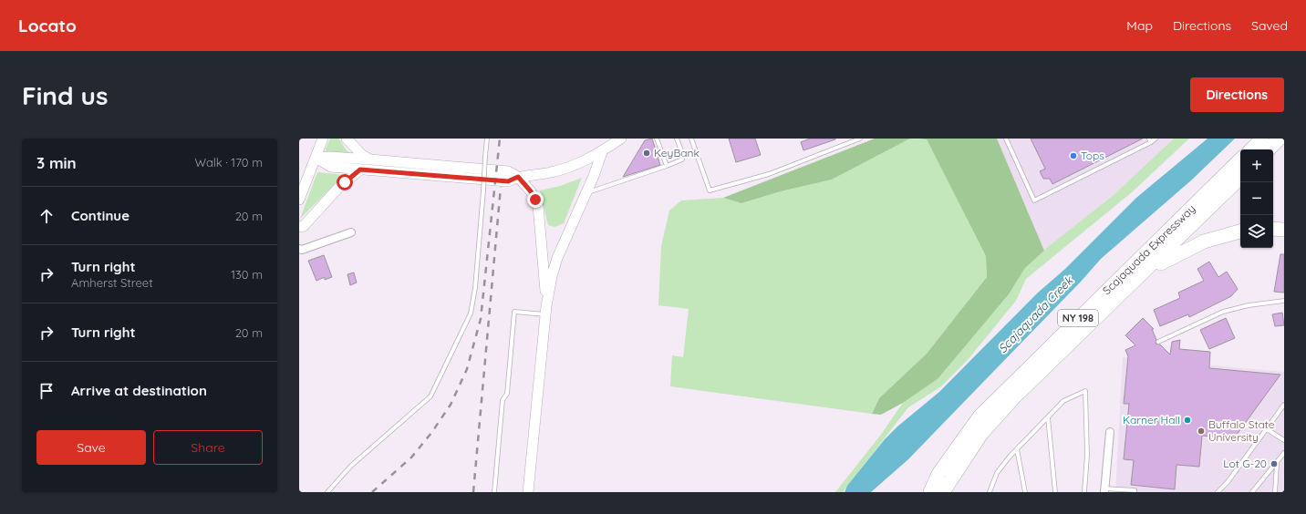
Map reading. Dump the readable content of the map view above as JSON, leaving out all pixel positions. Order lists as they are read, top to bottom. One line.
{"streets":{"highway":["Scajaquada Expressway","NY 198"]},"water":["Scajaquada Creek"],"places":["KeyBank","Tops","Karner Hall","Buffalo State University","Lot G-20"],"page":{"header":"Locato","nav":["Map","Directions","Saved"],"buttons":["Directions",["Save","Share"]],"title":"Find us","heading":["3 min","Walk · 170 m"],"map_buttons":["+","−"],"list":[["Continue","20 m"],["Turn right","Amherst Street","130 m"],["Turn right","20 m"],"Arrive at destination"]}}
